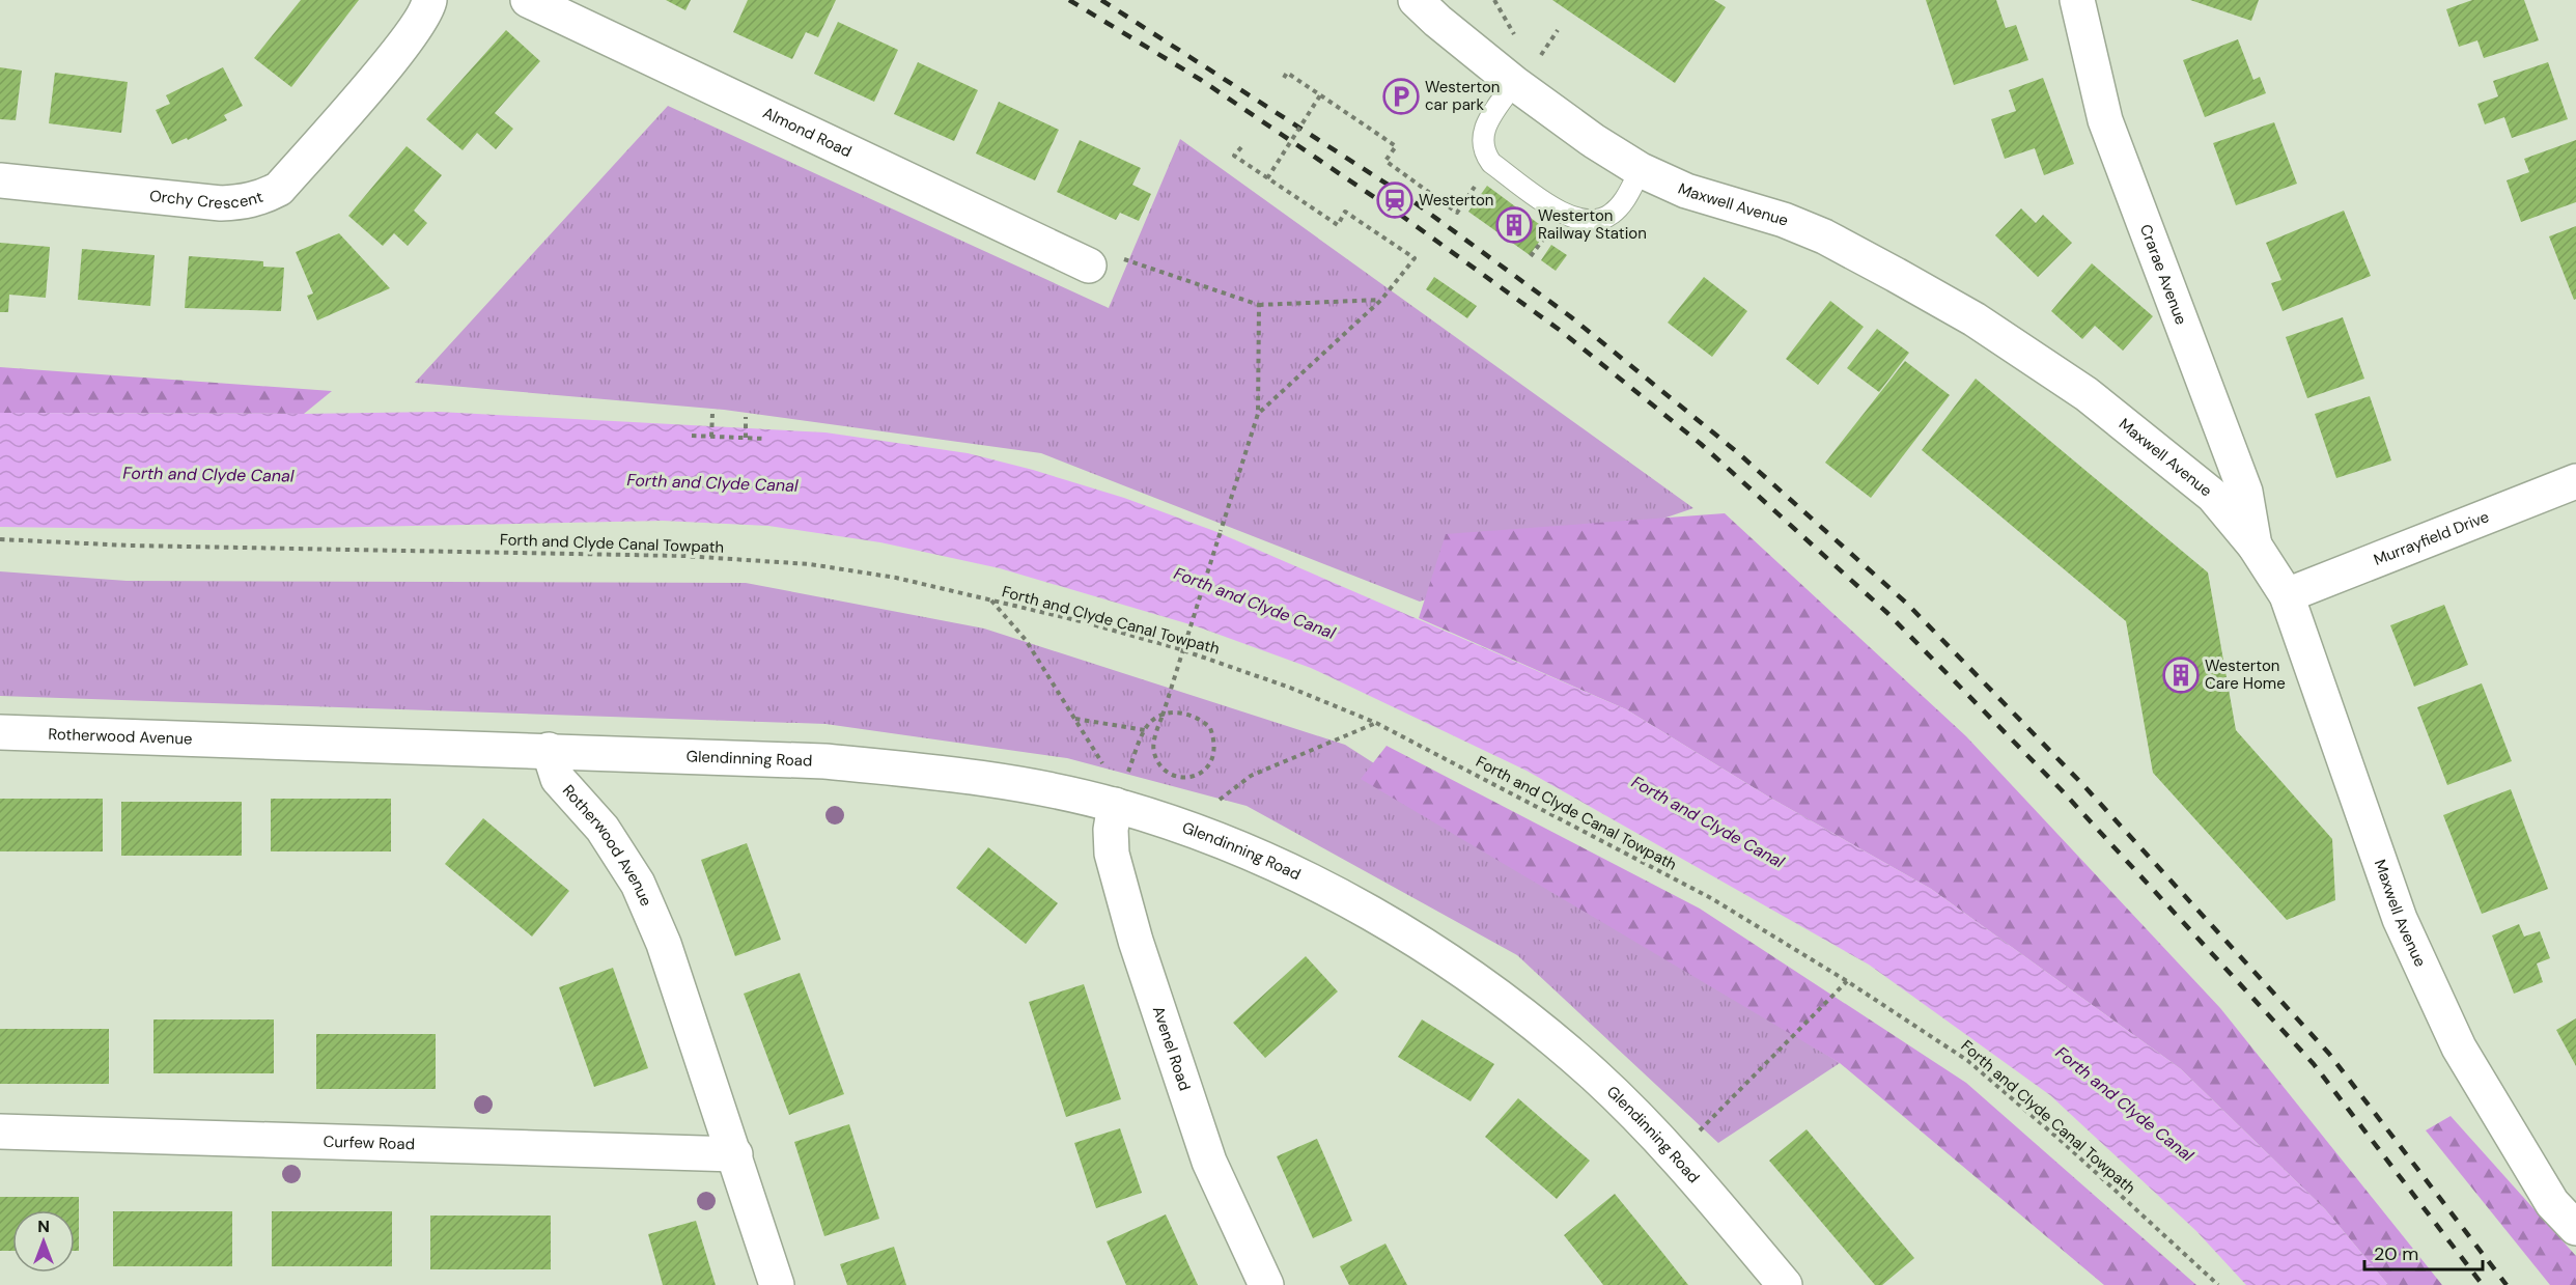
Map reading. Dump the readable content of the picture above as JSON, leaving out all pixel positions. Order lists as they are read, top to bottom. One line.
{"streets":{"street":["Almond Road","Orchy Crescent","Maxwell Avenue","Crarae Avenue","Murrayfield Drive","Rotherwood Avenue","Glendinning Road","Avenel Road","Curfew Road"],"path":["Forth and Clyde Canal Towpath"]},"crossings":[["Maxwell Avenue","Crarae Avenue"],["Maxwell Avenue","Murrayfield Drive"],["Rotherwood Avenue","Glendinning Road"],["Rotherwood Avenue","Curfew Road"],["Glendinning Road","Avenel Road"]],"water":["Forth and Clyde Canal"],"places":{"parking":["Westerton car park"],"station":["Westerton"],"building":["Westerton Railway Station","Westerton Care Home"]},"scale_bar":"20 m","north":"top"}
